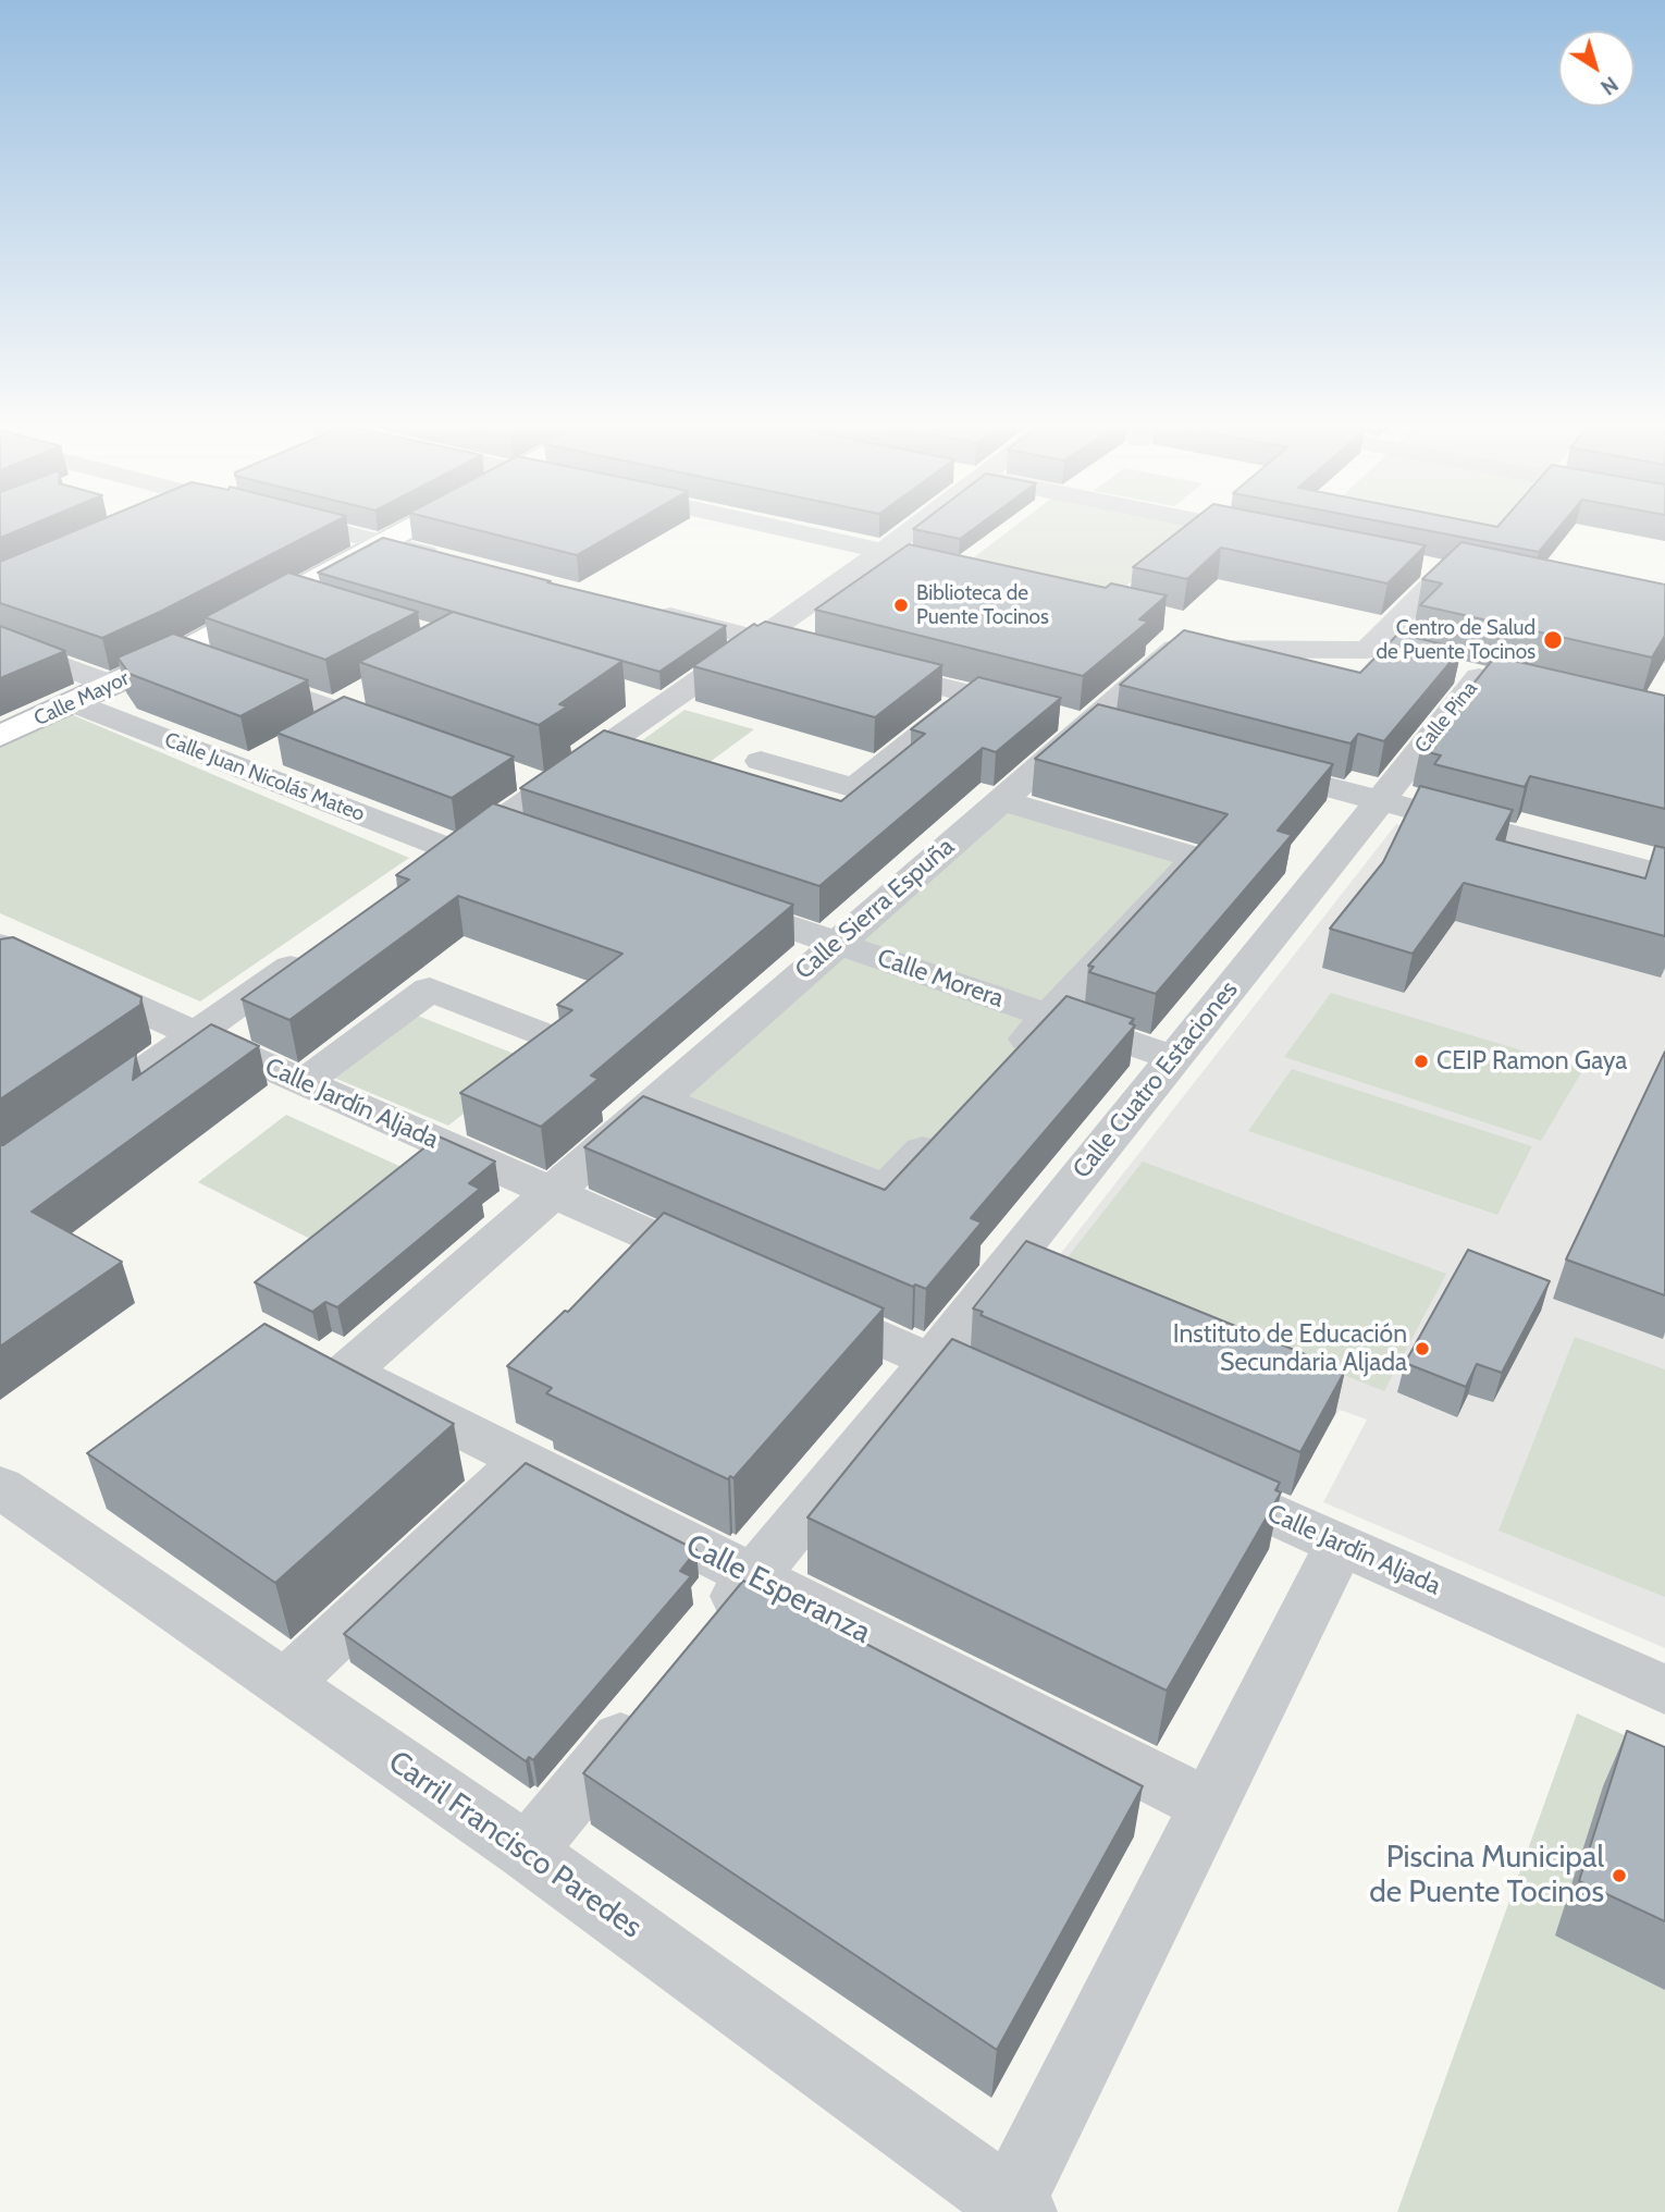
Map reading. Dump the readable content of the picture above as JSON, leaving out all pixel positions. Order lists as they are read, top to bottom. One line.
{"streets":{"main road":["Calle Mayor"],"street":["Calle Pina","Calle Juan Nicolás Mateo","Calle Sierra Espuña","Calle Morera","Calle Cuatro Estaciones","Calle Jardín Aljada","Calle Esperanza","Carril Francisco Paredes"]},"crossings":[["Calle Mayor","Calle Juan Nicolás Mateo"],["Calle Pina","Calle Cuatro Estaciones"],["Calle Sierra Espuña","Calle Morera"],["Calle Sierra Espuña","Calle Jardín Aljada"],["Calle Sierra Espuña","Calle Esperanza"],["Calle Morera","Calle Cuatro Estaciones"],["Calle Cuatro Estaciones","Calle Esperanza"]],"places":["Biblioteca de Puente Tocinos","Centro de Salud de Puente Tocinos","CEIP Ramon Gaya","Instituto de Educación Secundaria Aljada","Piscina Municipal de Puente Tocinos"],"north":"bottom right"}
